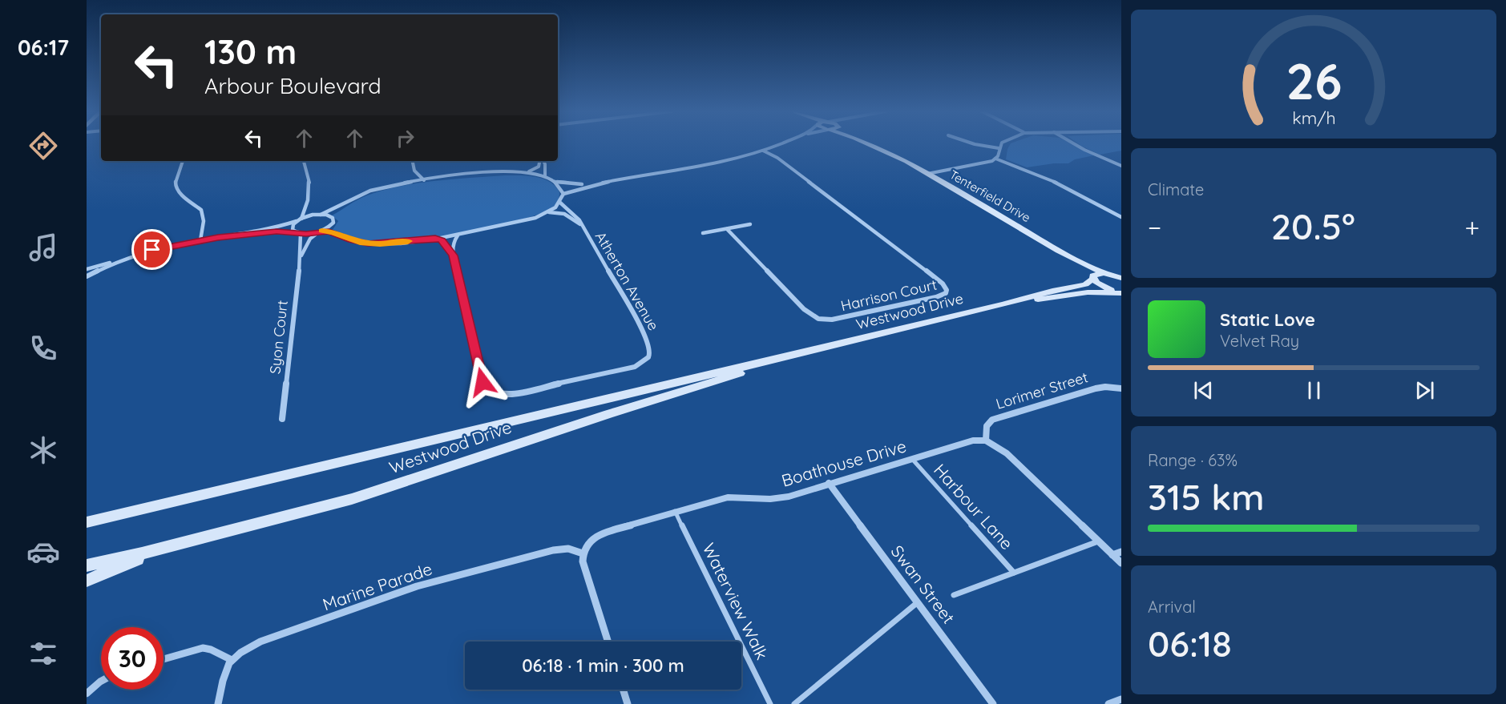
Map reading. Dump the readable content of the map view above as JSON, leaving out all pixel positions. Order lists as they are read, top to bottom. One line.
{"streets":{"street":["Tenterfield Drive","Atherton Avenue","Harrison Court","Westwood Drive","Syon Court","Lorimer Street","Boathouse Drive","Swan Street","Marine Parade"],"lane":["Harbour Lane","Waterview Walk"]},"crossings":[["Tenterfield Drive","Westwood Drive"],["Lorimer Street","Boathouse Drive"],["Boathouse Drive","Harbour Lane"],["Boathouse Drive","Swan Street"],["Boathouse Drive","Marine Parade"],["Boathouse Drive","Waterview Walk"]],"page":{"tabs":"06:17","turn":["130 m","Arbour Boulevard"],"tile":["Climate",["Range · 63%","315 km"],["Arrival","06:18"]],"heat":["−","20.5°","+"],"song":["Static Love","Velvet Ray"],"limit":"30","trip":"06:18 · 1 min · 300 m","gauge":["26","km/h"]}}
